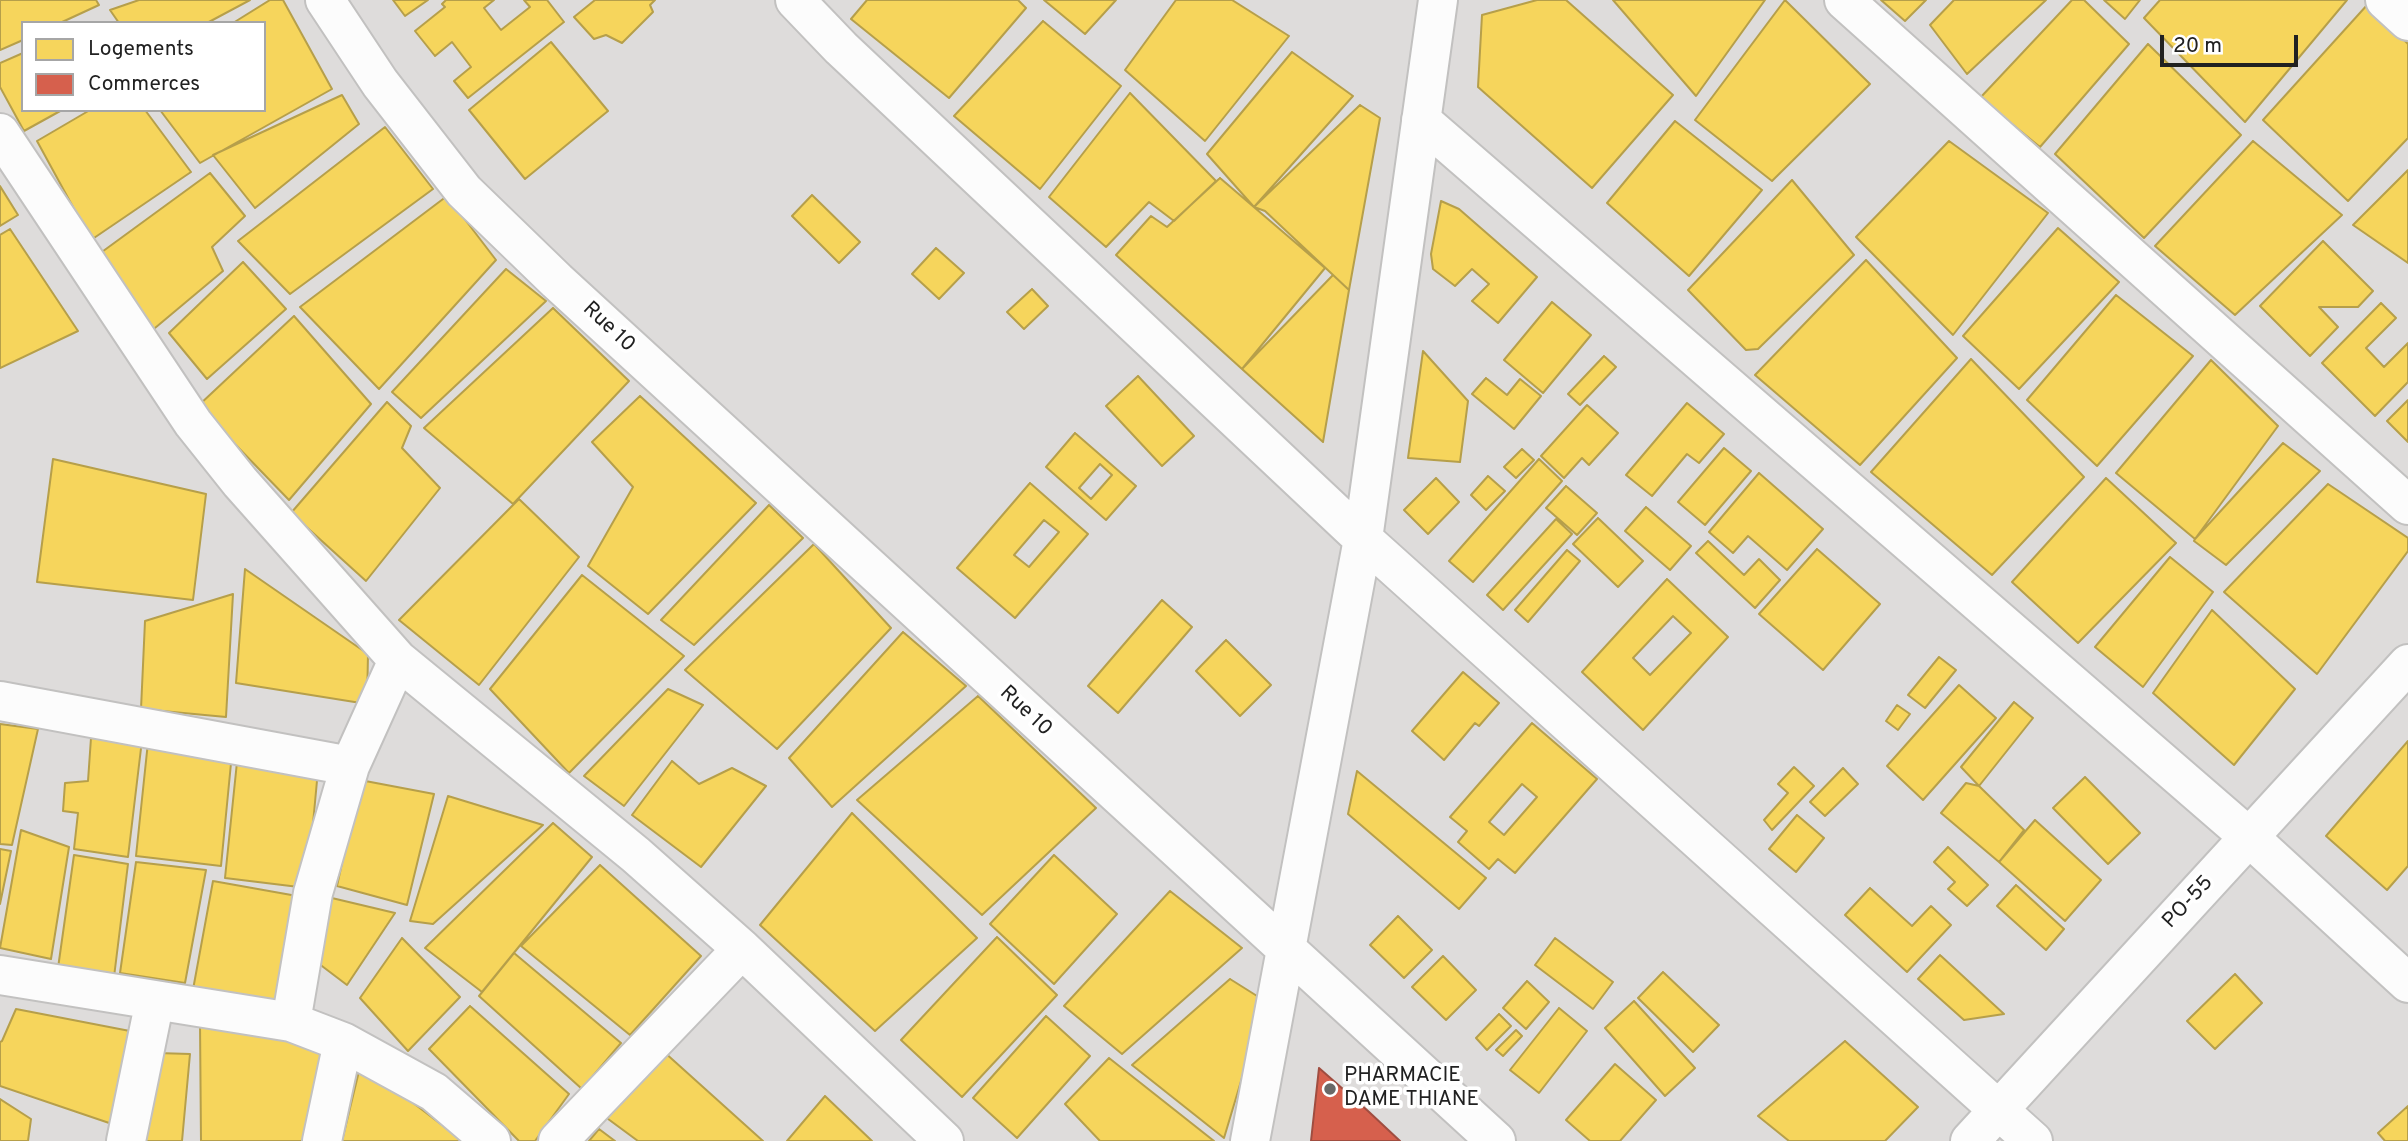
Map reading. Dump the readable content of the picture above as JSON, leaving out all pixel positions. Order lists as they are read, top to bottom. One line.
{"streets":{"street":["Rue 10","PO-55"]},"places":["PHARMACIE DAME THIANE"],"legend":["Logements","Commerces"],"scale_bar":"20 m"}
